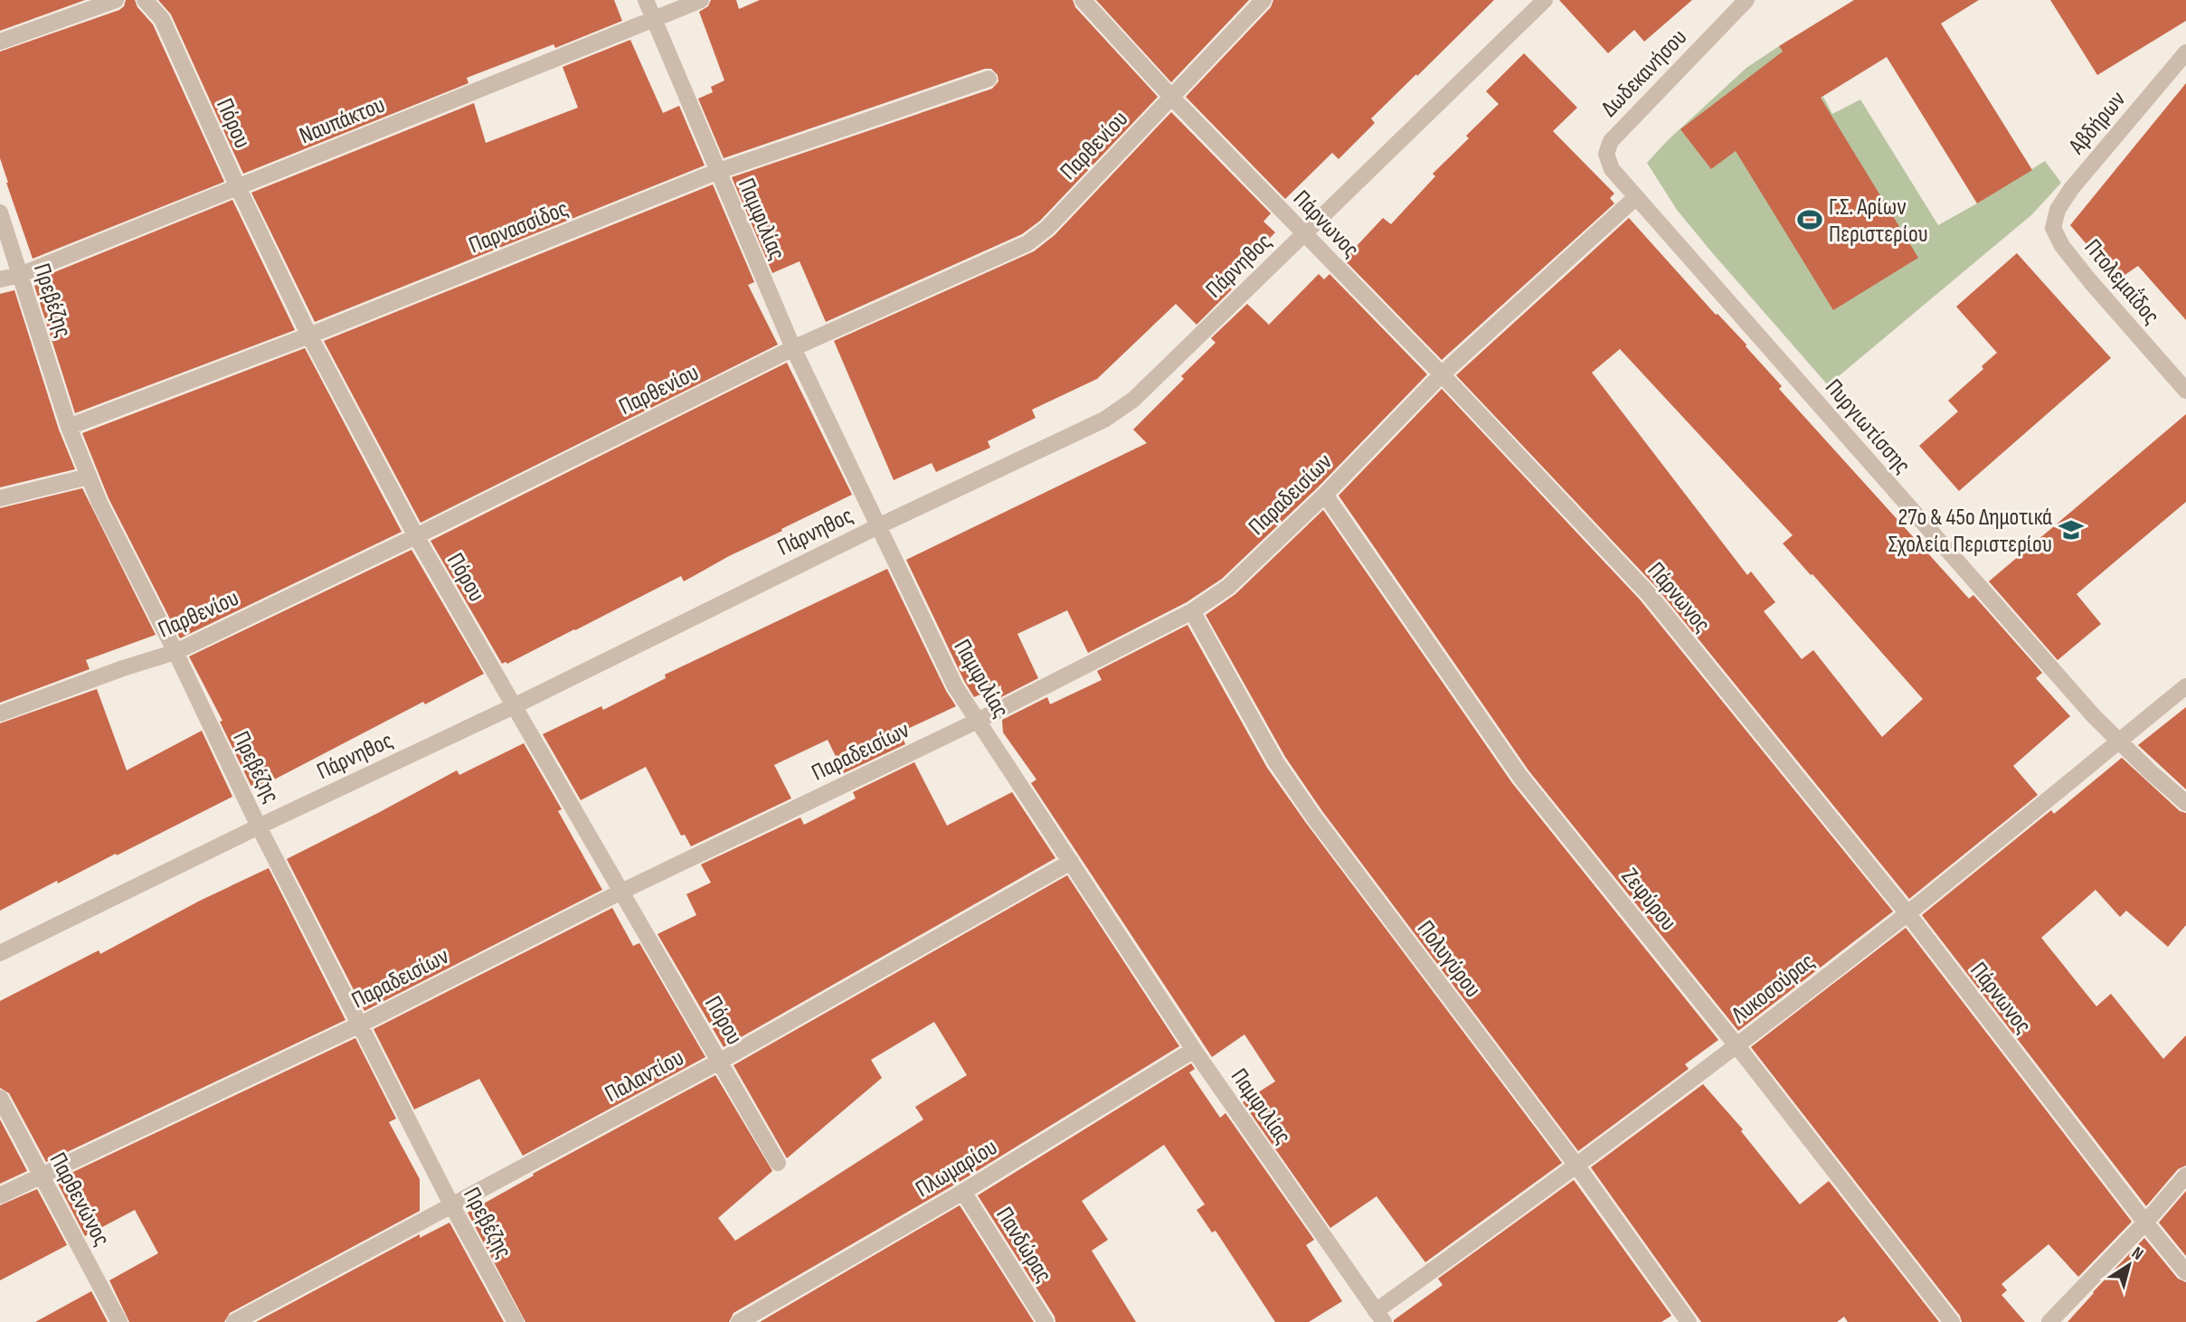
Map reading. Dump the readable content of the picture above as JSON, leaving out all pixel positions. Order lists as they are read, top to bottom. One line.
{"streets":{"street":["Δωδεκανήσου","Ναυπάκτου","Αβδήρων","Πόρου","Παρθενίου","Παμφιλίας","Πάρνωνος","Παρνασσίδος","Πάρνηθος","Πτολεμαΐδος","Πρεβέζης","Πυργιωτίσσης","Παραδεισίων","Ζεφύρου","Πολυγύρου","Λυκοσούρας","Παλαντίου","Πλωμαρίου","Παρθενώνος","Πανδώρας"]},"crossings":[["Δωδεκανήσου","Πυργιωτίσσης"],["Ναυπάκτου","Πόρου"],["Ναυπάκτου","Παμφιλίας"],["Ναυπάκτου","Πρεβέζης"],["Αβδήρων","Πτολεμαΐδος"],["Πόρου","Παρθενίου"],["Πόρου","Παρνασσίδος"],["Πόρου","Πάρνηθος"],["Πόρου","Παραδεισίων"],["Πόρου","Παλαντίου"],["Παρθενίου","Παμφιλίας"],["Παρθενίου","Πάρνωνος"],["Παρθενίου","Πρεβέζης"],["Παμφιλίας","Παρνασσίδος"],["Παμφιλίας","Πάρνηθος"],["Παμφιλίας","Παραδεισίων"],["Παμφιλίας","Λυκοσούρας"],["Παμφιλίας","Παλαντίου"],["Παμφιλίας","Πλωμαρίου"],["Πάρνωνος","Πάρνηθος"],["Πάρνωνος","Παραδεισίων"],["Πάρνωνος","Λυκοσούρας"],["Παρνασσίδος","Πρεβέζης"],["Πάρνηθος","Πρεβέζης"],["Πρεβέζης","Παραδεισίων"],["Πρεβέζης","Παλαντίου"],["Πυργιωτίσσης","Παραδεισίων"],["Πυργιωτίσσης","Λυκοσούρας"],["Παραδεισίων","Ζεφύρου"],["Παραδεισίων","Πολυγύρου"],["Παραδεισίων","Παρθενώνος"],["Ζεφύρου","Λυκοσούρας"],["Πολυγύρου","Λυκοσούρας"],["Πλωμαρίου","Πανδώρας"]],"places":{"sports":["Γ.Σ. Αρίων Περιστερίου"],"school or university":["27ο & 45ο Δημοτικά Σχολεία Περιστερίου"]},"north":"top right"}
